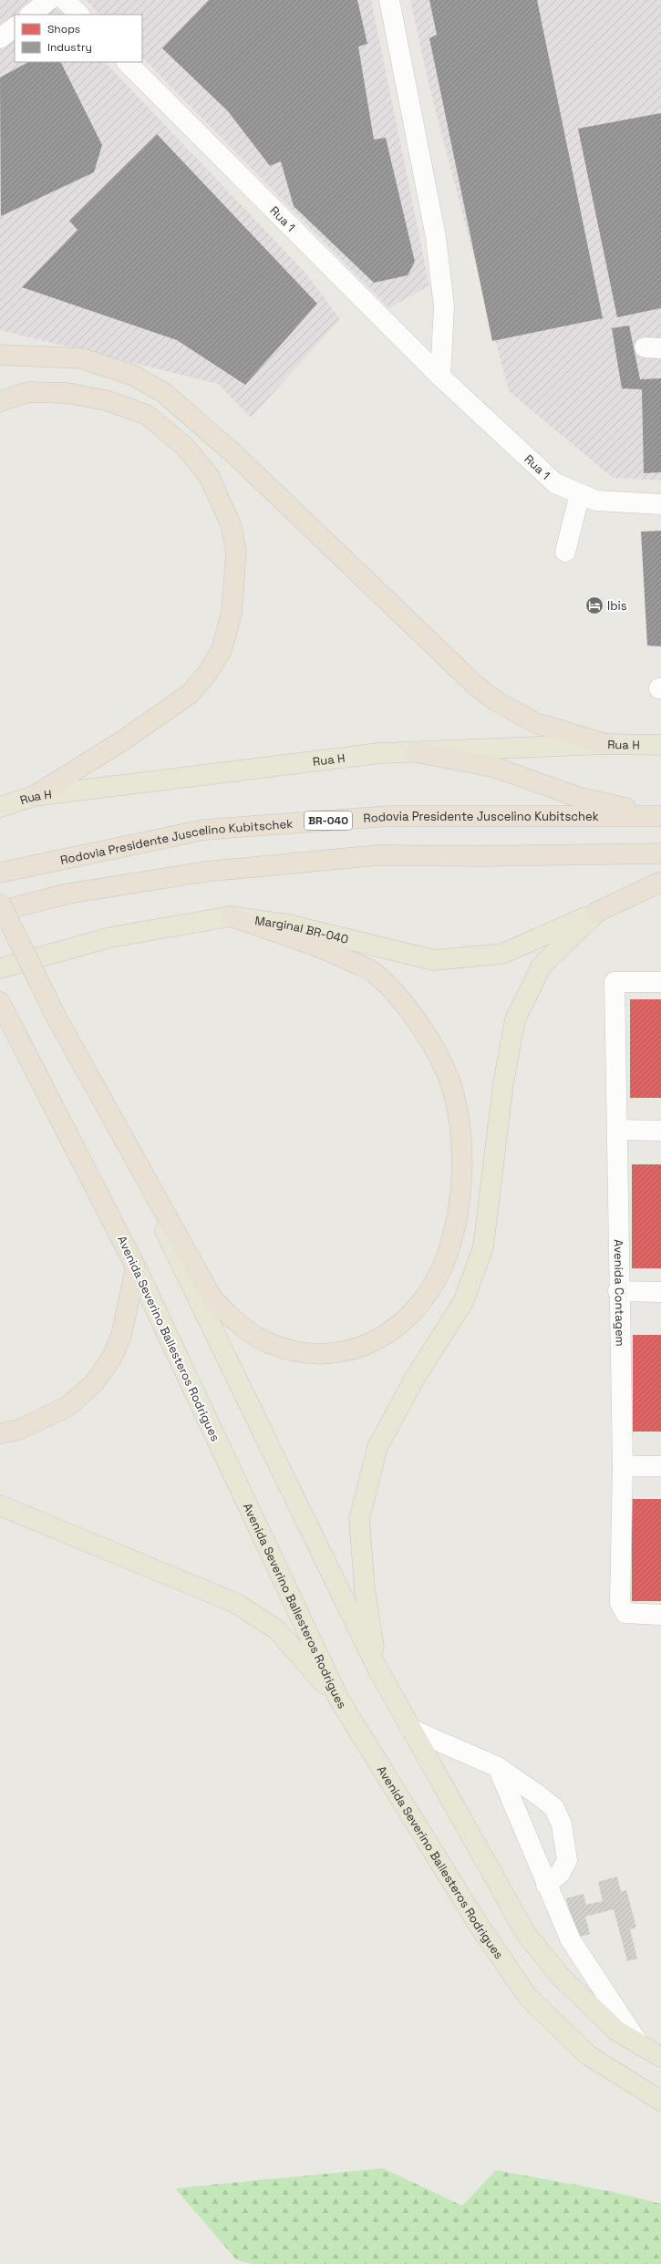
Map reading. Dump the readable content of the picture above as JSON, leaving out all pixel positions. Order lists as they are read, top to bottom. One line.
{"streets":{"highway":["Rodovia Presidente Juscelino Kubitschek","BR-040","Avenida Severino Ballesteros Rodrigues"],"main road":["Rua H","Marginal BR-040"],"lane":["Rua 1","Avenida Contagem"]},"places":{"hotel":["Ibis"]},"legend":["Shops","Industry"]}
